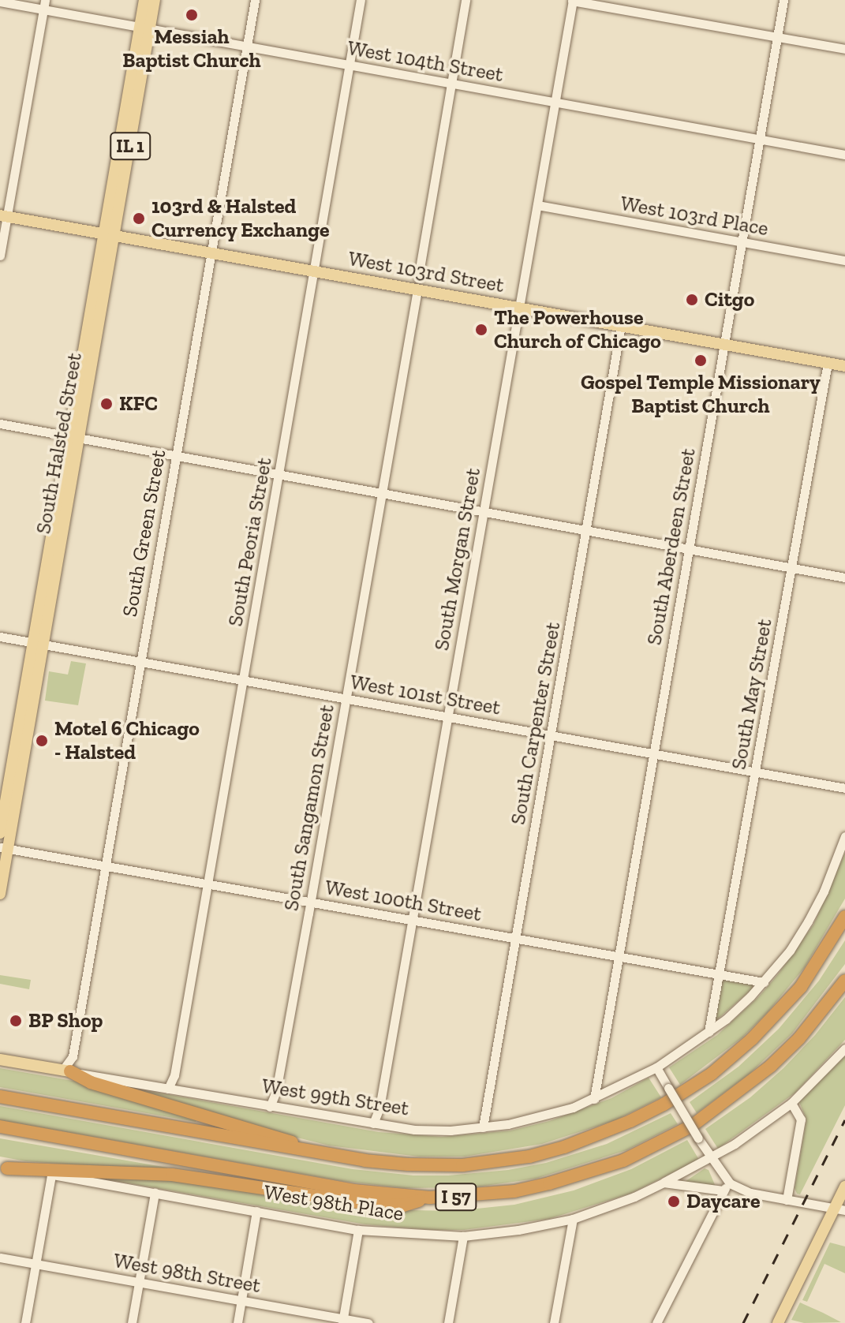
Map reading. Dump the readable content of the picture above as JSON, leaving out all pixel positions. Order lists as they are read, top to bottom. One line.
{"streets":{"highway":["I 57"],"main road":["IL 1","West 103rd Street","South Halsted Street","West 99th Street"],"street":["West 104th Street","West 103rd Place","South Green Street","South Peoria Street","South Aberdeen Street","South Morgan Street","South May Street","West 101st Street","South Carpenter Street","South Sangamon Street","West 100th Street","West 98th Place","West 98th Street"]},"crossings":[["West 104th Street","South Halsted Street"],["West 104th Street","South Green Street"],["West 104th Street","South Peoria Street"],["West 104th Street","South Aberdeen Street"],["West 104th Street","South Morgan Street"],["West 104th Street","South Sangamon Street"],["West 103rd Place","South Aberdeen Street"],["West 103rd Place","South Morgan Street"],["West 103rd Street","South Halsted Street"],["West 103rd Street","South Green Street"],["West 103rd Street","South Peoria Street"],["West 103rd Street","South Aberdeen Street"],["West 103rd Street","South Morgan Street"],["West 103rd Street","South May Street"],["West 103rd Street","South Carpenter Street"],["West 103rd Street","South Sangamon Street"],["South Halsted Street","West 101st Street"],["South Halsted Street","West 100th Street"],["South Green Street","West 101st Street"],["South Green Street","West 100th Street"],["South Green Street","West 99th Street"],["South Peoria Street","West 101st Street"],["South Peoria Street","West 100th Street"],["South Peoria Street","West 99th Street"],["South Aberdeen Street","West 101st Street"],["South Aberdeen Street","West 100th Street"],["South Aberdeen Street","West 99th Street"],["South Morgan Street","West 101st Street"],["South Morgan Street","West 100th Street"],["South Morgan Street","West 99th Street"],["South May Street","West 101st Street"],["South May Street","West 100th Street"],["South May Street","West 99th Street"],["West 101st Street","South Carpenter Street"],["West 101st Street","South Sangamon Street"],["South Carpenter Street","West 100th Street"],["South Carpenter Street","West 99th Street"],["South Sangamon Street","West 100th Street"],["South Sangamon Street","West 99th Street"],["West 100th Street","West 99th Street"]],"places":["Messiah Baptist Church","103rd & Halsted Currency Exchange","Citgo","The Powerhouse Church of Chicago","Gospel Temple Missionary Baptist Church","KFC","Motel 6 Chicago - Halsted","BP Shop","Daycare"]}
